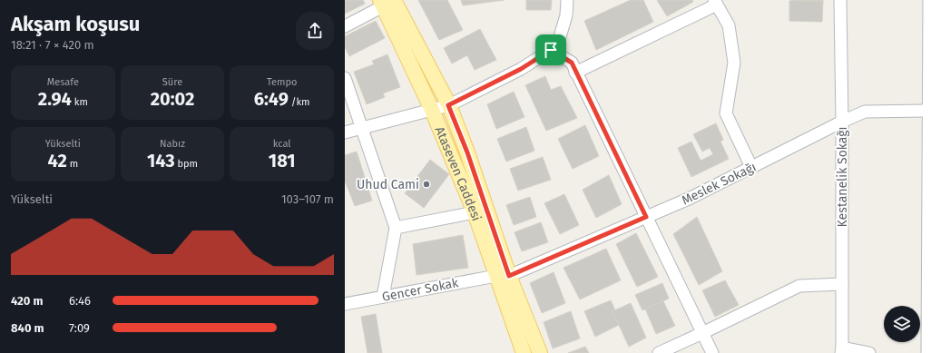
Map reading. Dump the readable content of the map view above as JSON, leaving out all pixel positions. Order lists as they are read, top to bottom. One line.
{"streets":{"main road":["Ataseven Caddesi"],"street":["Kestanelik Sokağı","Meslek Sokağı","Gencer Sokak"]},"crossings":[["Ataseven Caddesi","Meslek Sokağı"],["Ataseven Caddesi","Gencer Sokak"],["Kestanelik Sokağı","Meslek Sokağı"],["Meslek Sokağı","Gencer Sokak"]],"places":["Uhud Cami"],"page":{"heading":["Akşam koşusu","18:21 · 7 × 420 m"],"stats":[["Mesafe","2.94 km"],["Süre","20:02"],["Tempo","6:49 /km"],["Yükselti","42 m"],["Nabız","143 bpm"],["kcal","181"]],"chart":["Yükselti","103–107 m"],"list":[{"name":"420 m","note":"6:46"},{"name":"840 m","note":"7:09"}]}}
